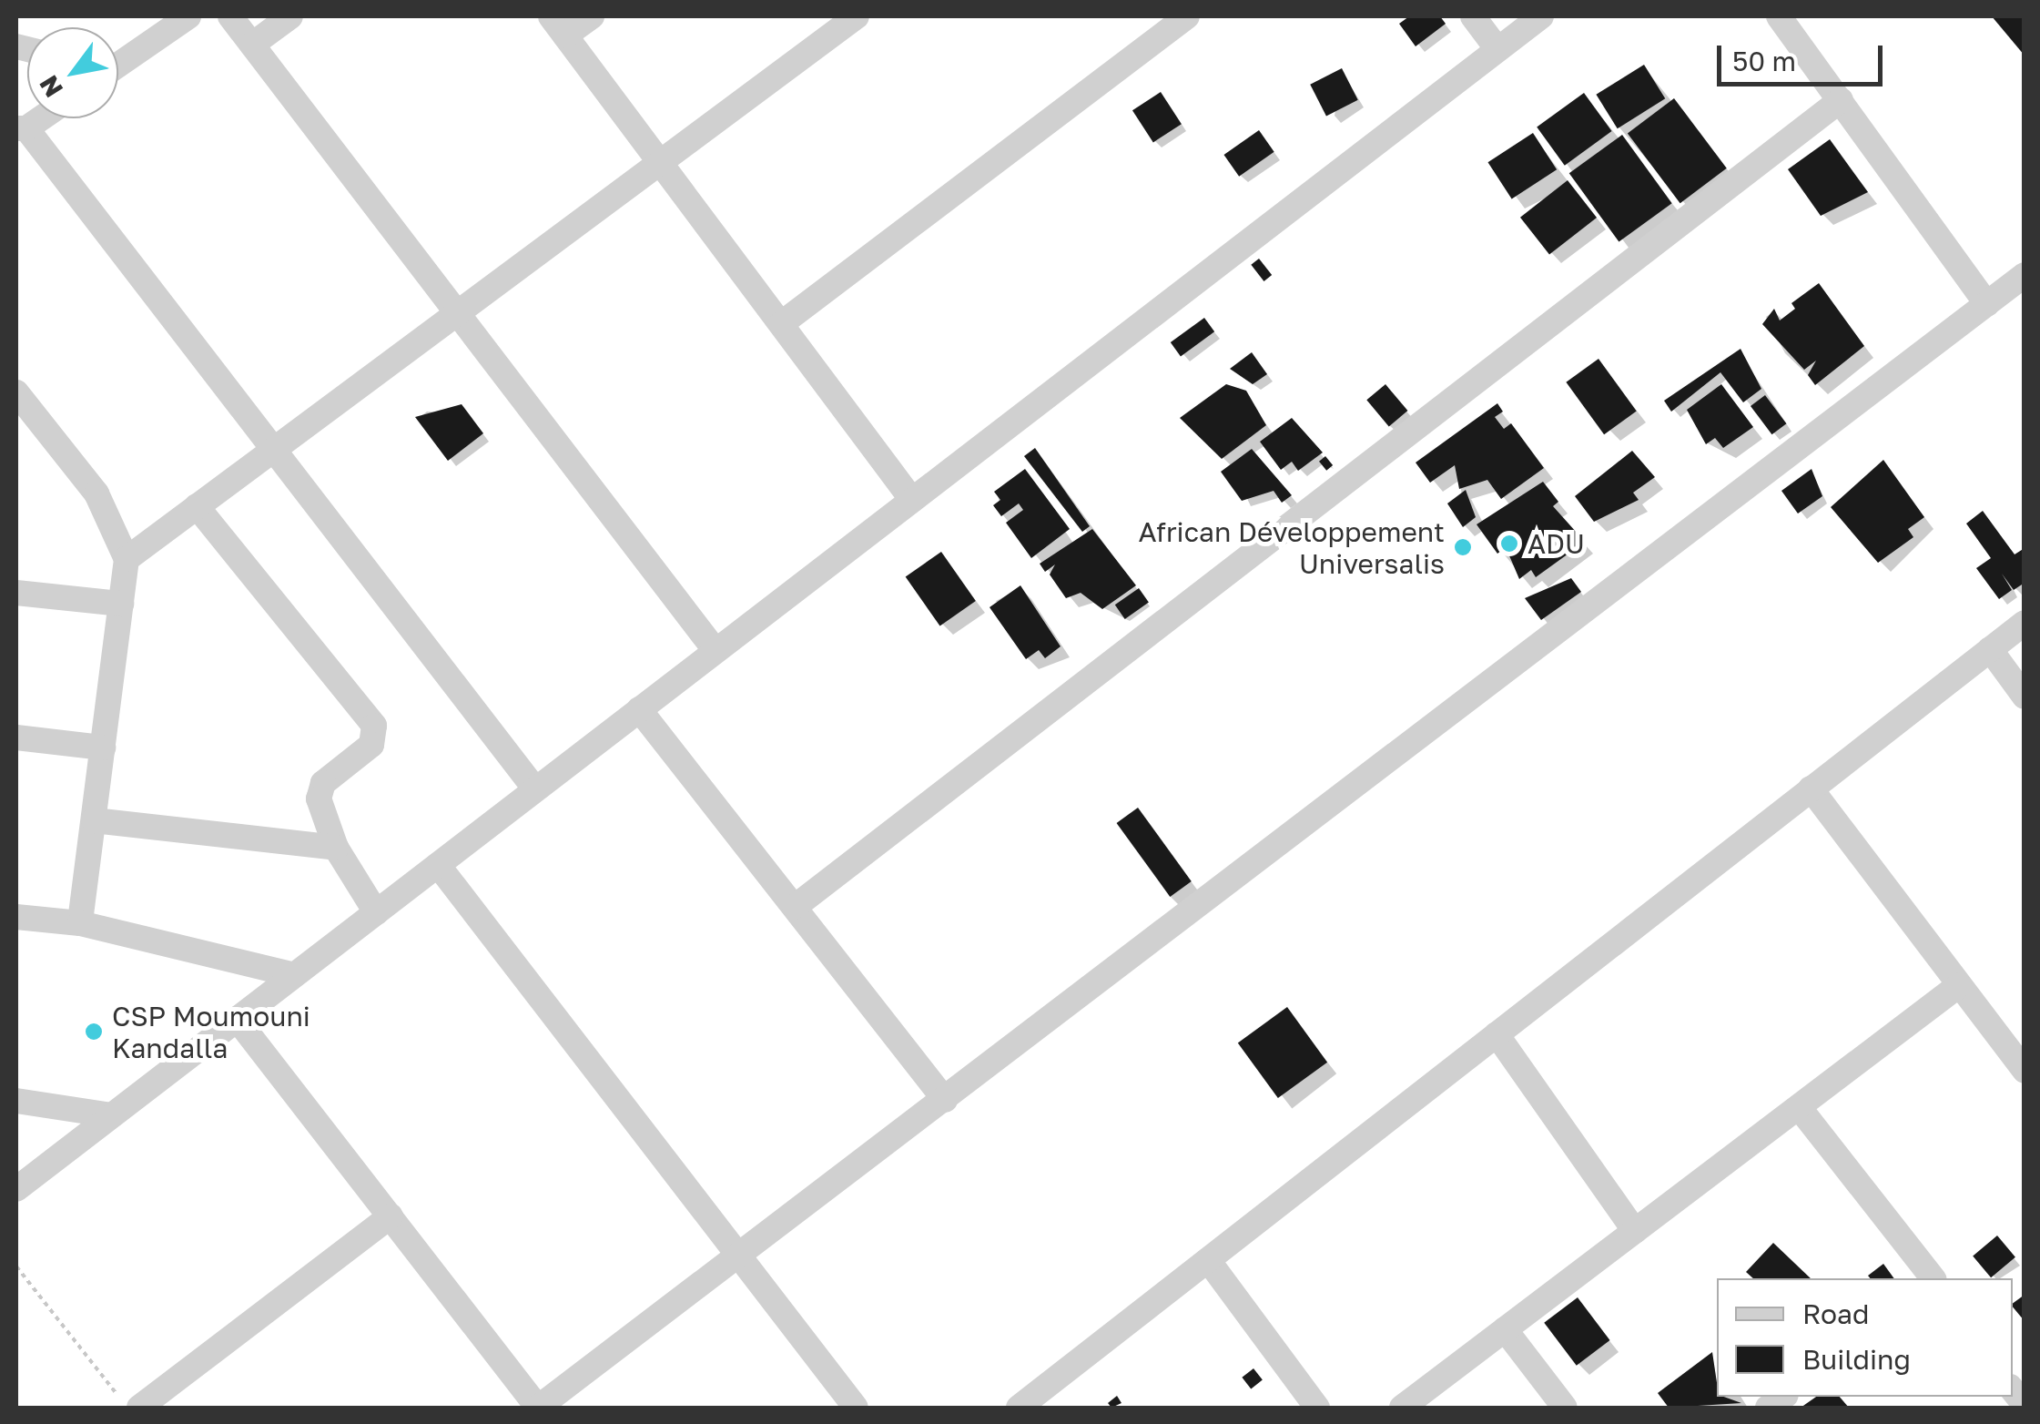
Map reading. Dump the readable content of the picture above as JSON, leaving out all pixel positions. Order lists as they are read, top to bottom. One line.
{"places":["ADU","African Développement Universalis","CSP Moumouni Kandalla"],"legend":["Road","Building"],"scale_bar":"50 m","north":"bottom left"}
